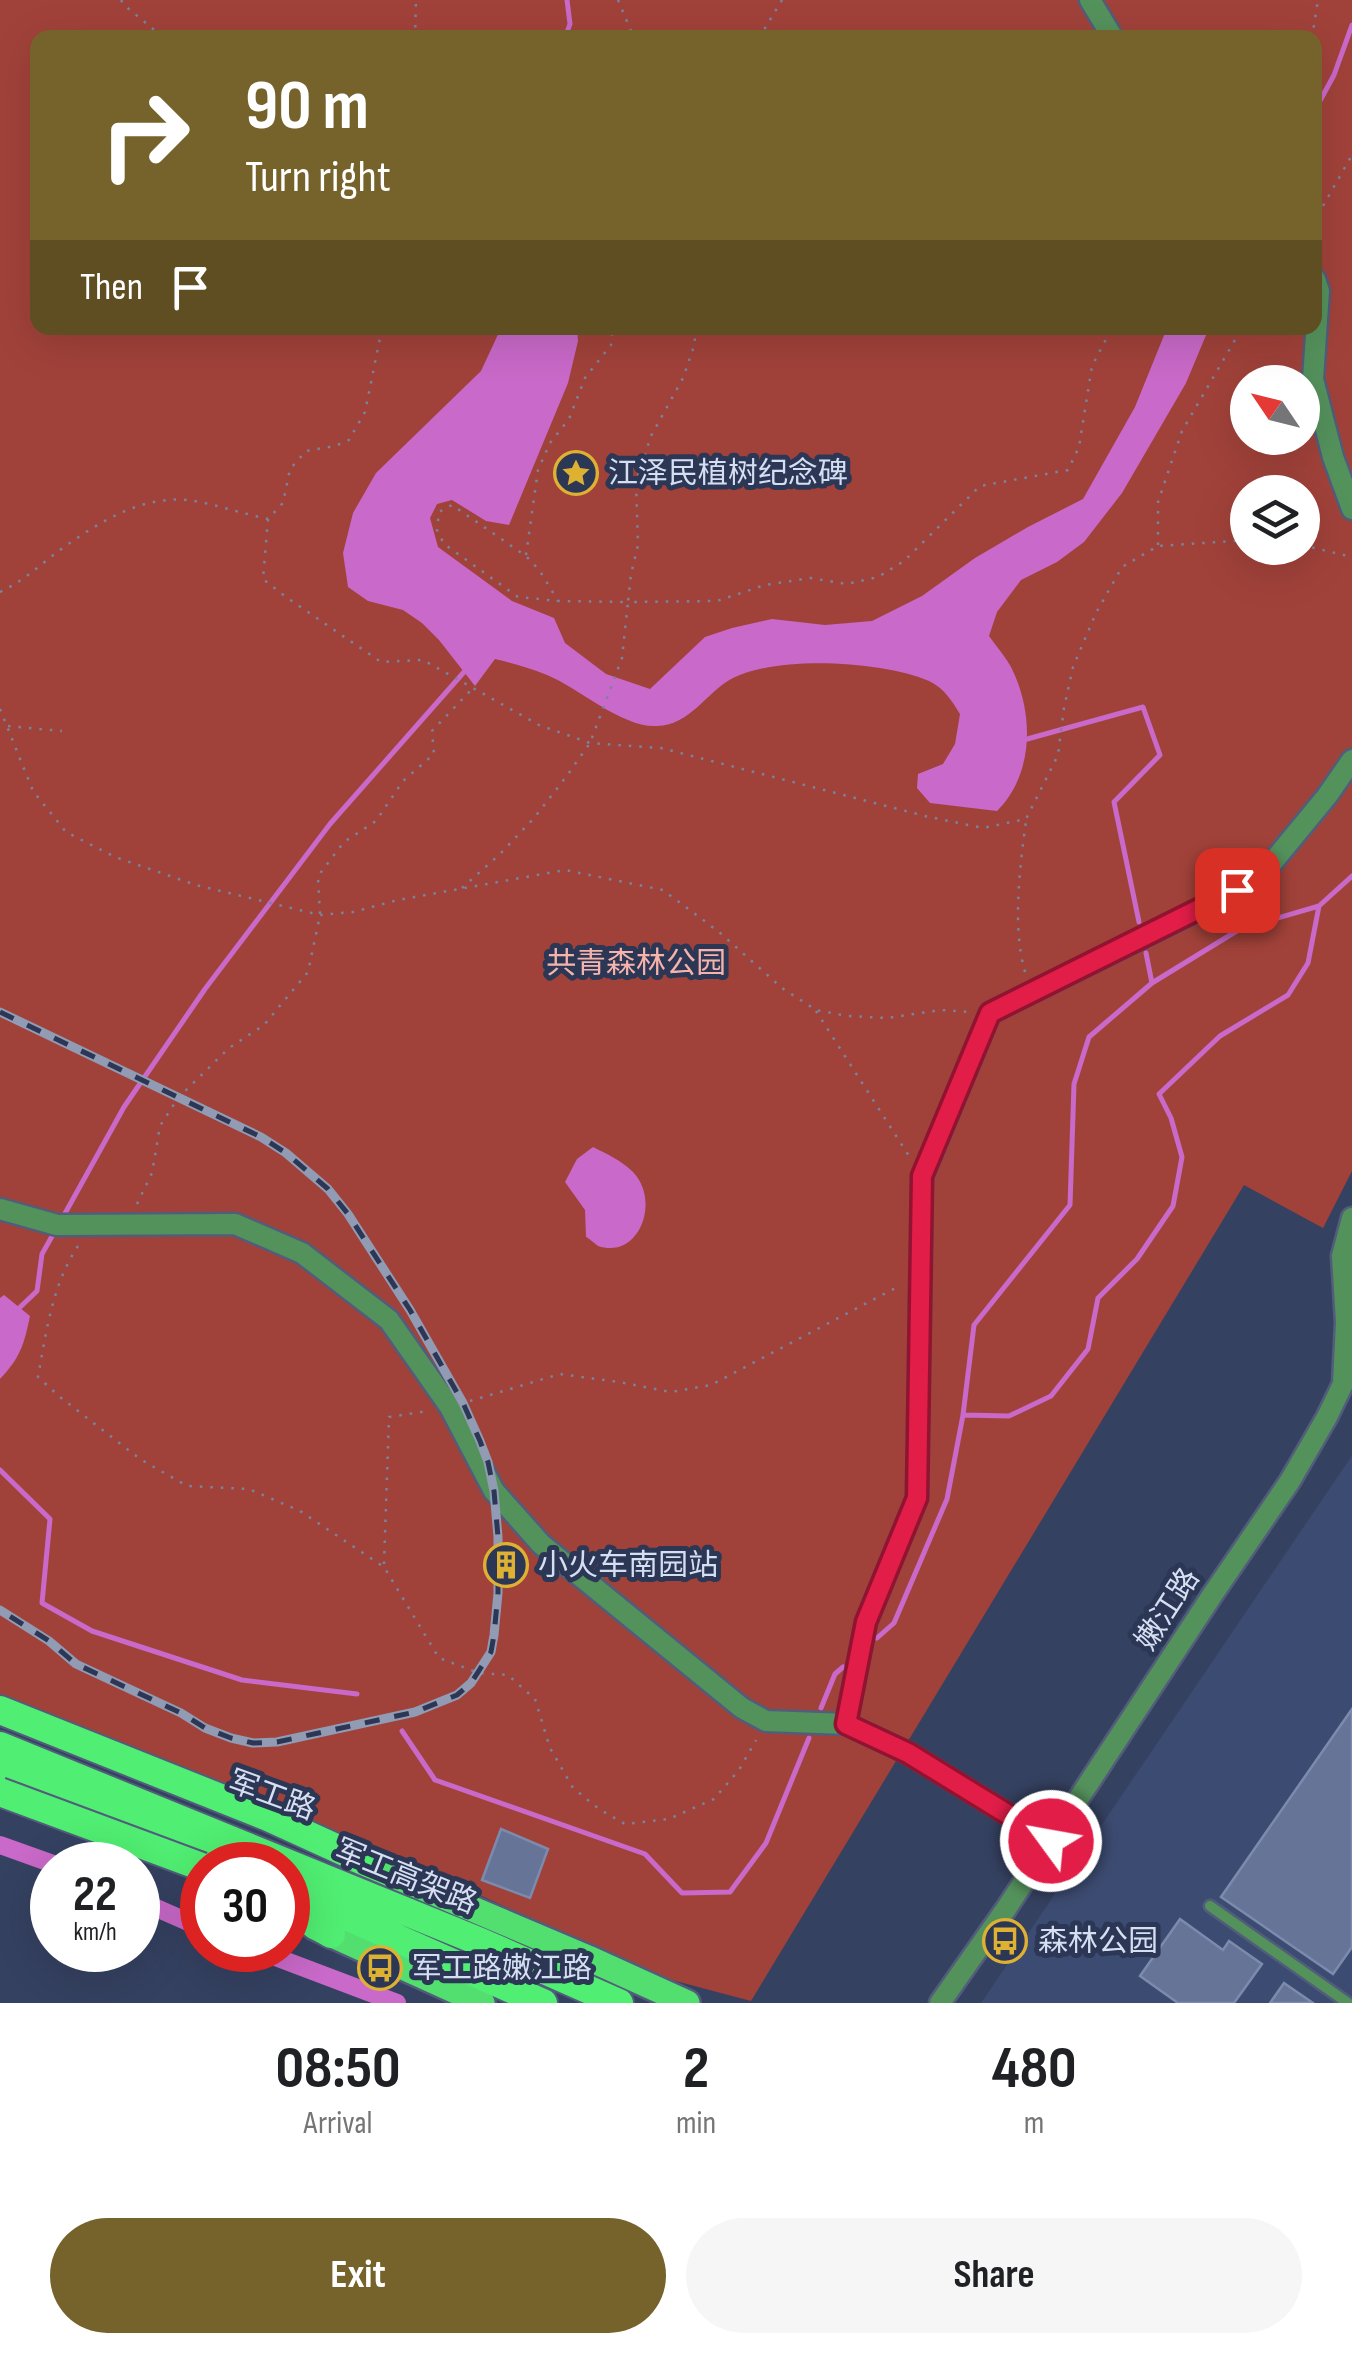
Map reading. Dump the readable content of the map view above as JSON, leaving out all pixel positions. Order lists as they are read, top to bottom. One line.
{"streets":{"highway":["军工高架路"],"main road":["军工路"],"street":["嫩江路"]},"parks":["共青森林公园"],"places":{"place":["江泽民植树纪念碑"],"building":["小火车南园站"],"bus stop":["森林公园","军工路嫩江路"]},"north":"top left","page":{"turn":["90 m","Turn right"],"then":"Then","speed":"22 km/h","limit":"30","eta":["08:50","Arrival","2","min","480","m"],"buttons":["Exit","Share"]}}
